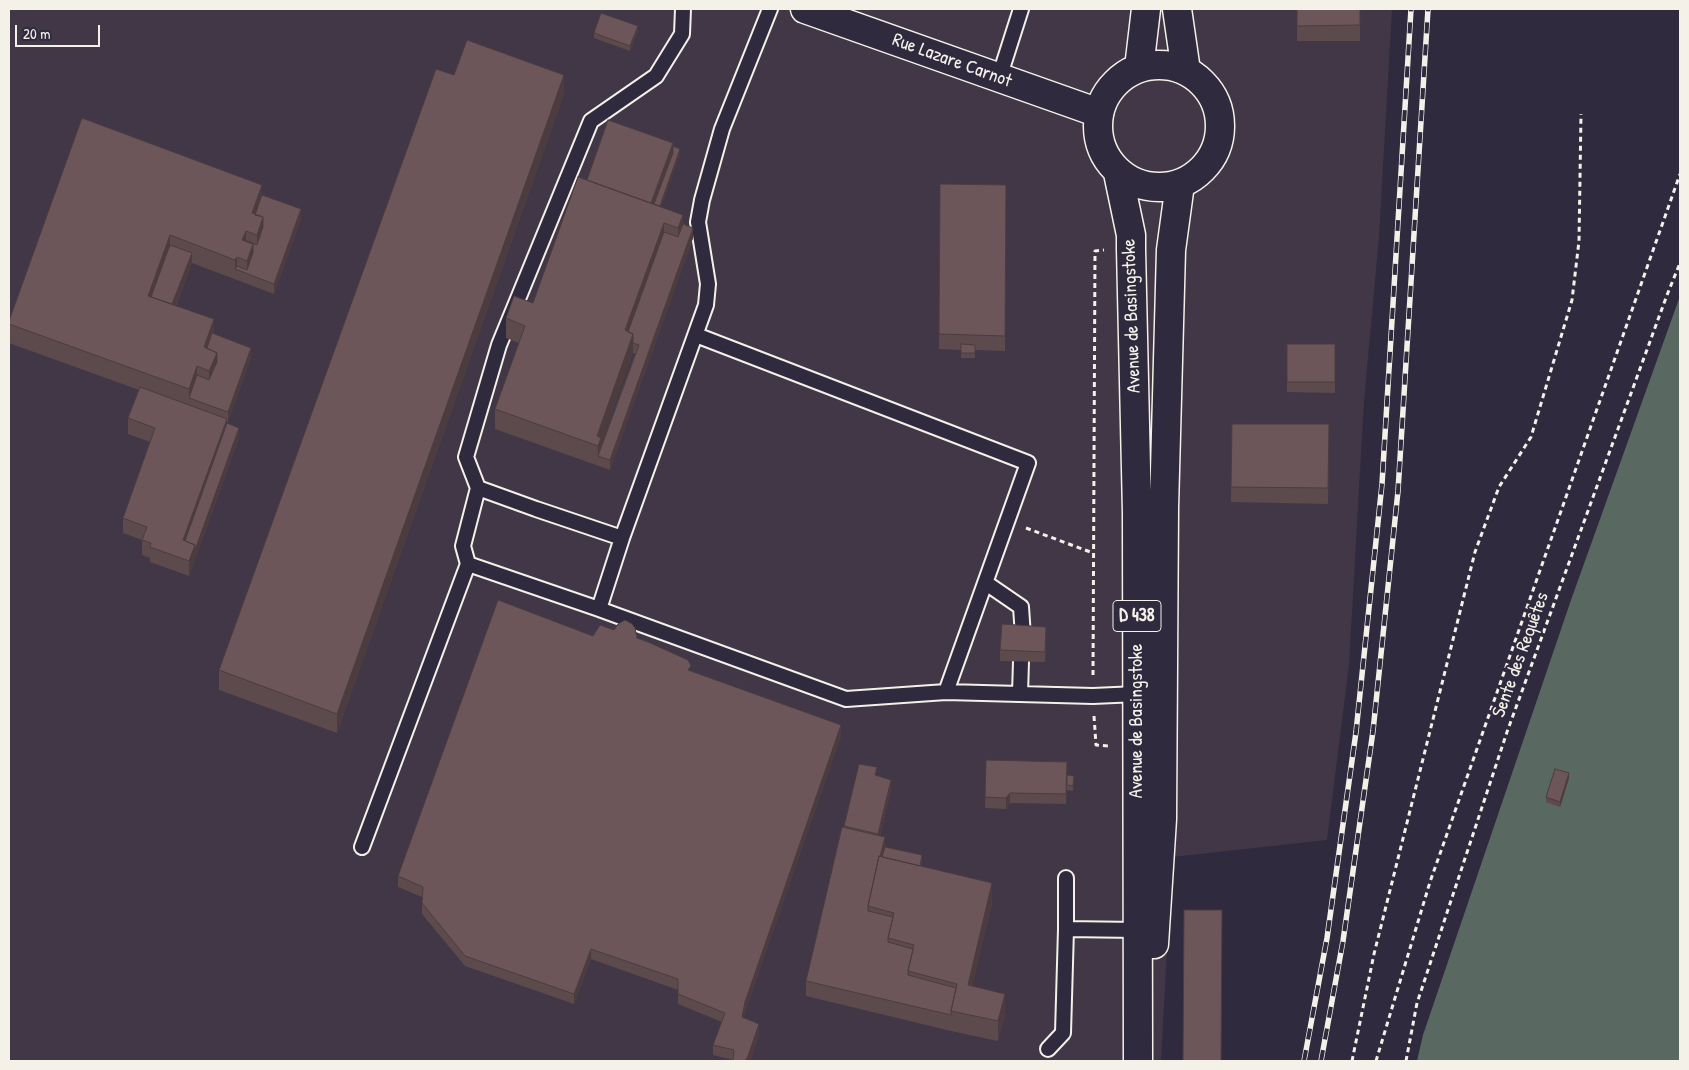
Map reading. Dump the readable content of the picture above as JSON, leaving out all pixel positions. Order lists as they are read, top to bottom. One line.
{"streets":{"main road":["Rue Lazare Carnot","Avenue de Basingstoke","D 438"],"path":["Sente des Requêtes"]},"crossings":[["Rue Lazare Carnot","Avenue de Basingstoke"]],"scale_bar":"20 m"}
